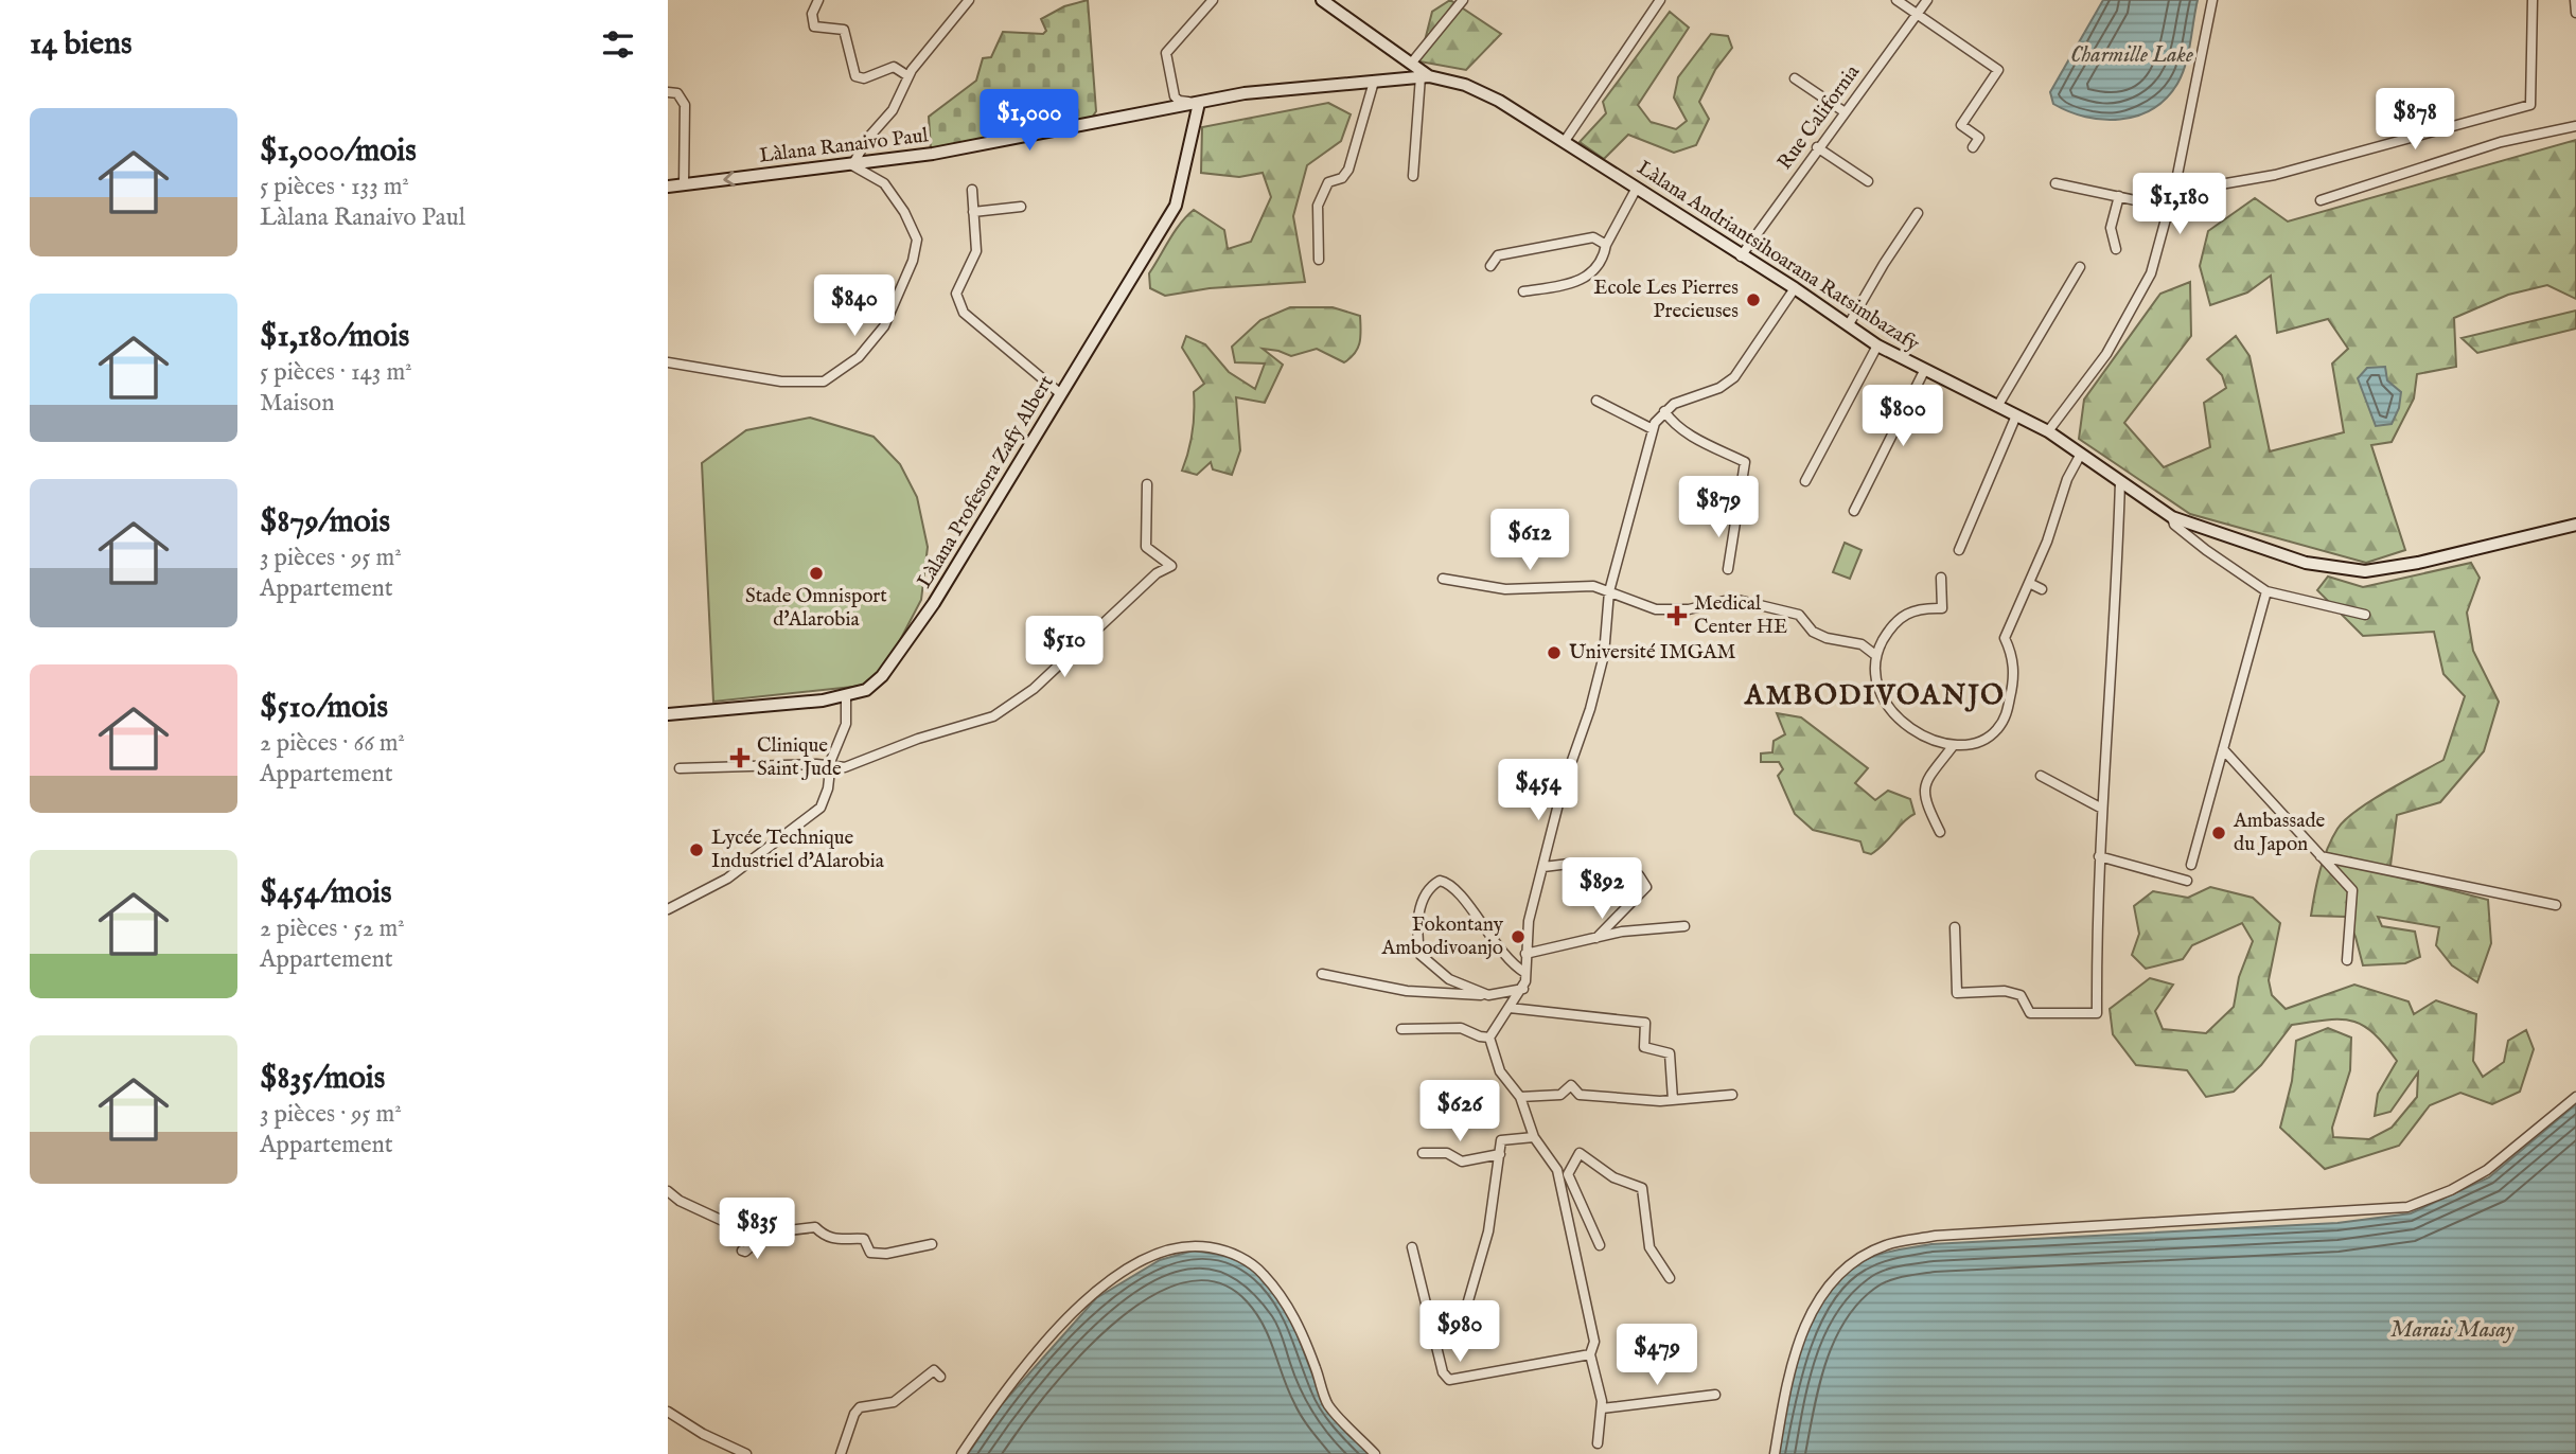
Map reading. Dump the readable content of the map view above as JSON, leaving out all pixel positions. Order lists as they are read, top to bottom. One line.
{"streets":{"main road":["Làlana Ranaivo Paul","Làlana Andriantsihoarana Ratsimbazafy","Làlana Profesora Zafy Albert"],"street":["Rue California"]},"crossings":[["Rue California","Làlana Andriantsihoarana Ratsimbazafy"],["Làlana Ranaivo Paul","Làlana Andriantsihoarana Ratsimbazafy"],["Làlana Ranaivo Paul","Làlana Profesora Zafy Albert"],["Làlana Andriantsihoarana Ratsimbazafy","Làlana Profesora Zafy Albert"]],"districts":["AMBODIVOANJO"],"water":["Charmille Lake","Marais Masay"],"places":{"other":["Ecole Les Pierres Precieuses","Stade Omnisport d'Alarobia","Université IMGAM","Ambassade du Japon","Lycée Technique Industriel d'Alarobia","Fokontany Ambodivoanjo"],"health":["Medical Center HE","Clinique Saint Jude"]},"page":{"heading":"14 biens","price":["$878","$1,000","$1,180","$840","$800","$879","$612","$510","$454","$892","$626","$835","$980","$479"],"list":[{"name":"$1,000/mois","note":"5 pièces · 133 m² · Làlana Ranaivo Paul"},{"name":"$1,180/mois","note":"5 pièces · 143 m² · Maison"},{"name":"$879/mois","note":"3 pièces · 95 m² · Appartement"},{"name":"$510/mois","note":"2 pièces · 66 m² · Appartement"},{"name":"$454/mois","note":"2 pièces · 52 m² · Appartement"},{"name":"$835/mois","note":"3 pièces · 95 m² · Appartement"}]}}
